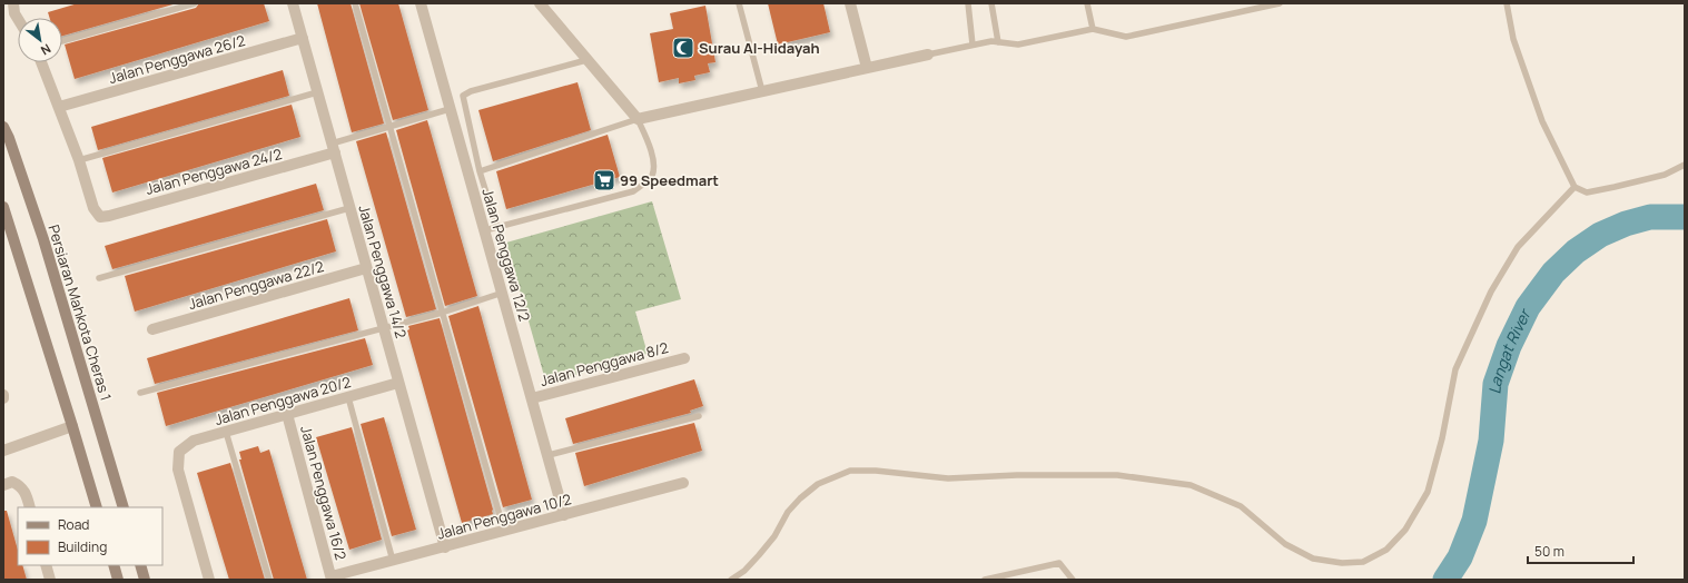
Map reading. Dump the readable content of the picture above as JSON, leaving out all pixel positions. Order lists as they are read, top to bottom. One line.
{"streets":{"main road":["Persiaran Mahkota Cheras 1"],"street":["Jalan Penggawa 26/2","Jalan Penggawa 24/2","Jalan Penggawa 12/2","Jalan Penggawa 14/2","Jalan Penggawa 22/2","Jalan Penggawa 8/2","Jalan Penggawa 20/2","Jalan Penggawa 16/2","Jalan Penggawa 10/2"]},"crossings":[["Jalan Penggawa 26/2","Jalan Penggawa 14/2"],["Jalan Penggawa 24/2","Jalan Penggawa 14/2"],["Jalan Penggawa 12/2","Jalan Penggawa 8/2"],["Jalan Penggawa 12/2","Jalan Penggawa 10/2"],["Jalan Penggawa 14/2","Jalan Penggawa 22/2"],["Jalan Penggawa 14/2","Jalan Penggawa 20/2"],["Jalan Penggawa 14/2","Jalan Penggawa 10/2"],["Jalan Penggawa 20/2","Jalan Penggawa 16/2"],["Jalan Penggawa 16/2","Jalan Penggawa 10/2"]],"water":["Langat River"],"places":{"mosque":["Surau Al-Hidayah"],"supermarket":["99 Speedmart"]},"legend":["Road","Building"],"scale_bar":"50 m","north":"bottom right"}
